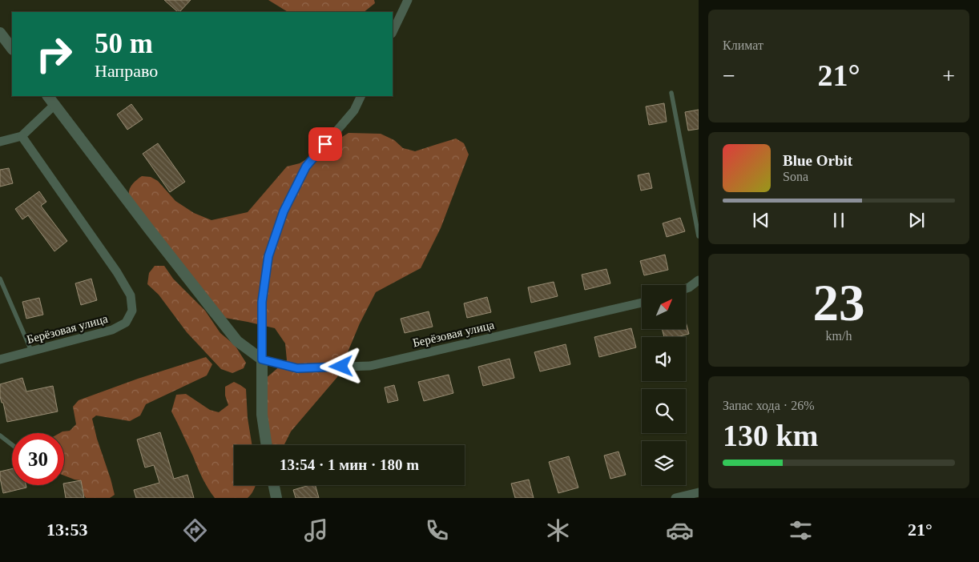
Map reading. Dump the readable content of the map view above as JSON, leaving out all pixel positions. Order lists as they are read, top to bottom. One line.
{"streets":{"street":["Берёзовая улица"]},"north":"top right","page":{"tile":["Климат",["23","km/h"],["Запас хода · 26%","130 km"]],"turn":["50 m","Направо"],"heat":["−","21°","+"],"song":["Blue Orbit","Sona"],"limit":"30","trip":"13:54 · 1 мин · 180 m","tabs":["13:53","21°"]}}
